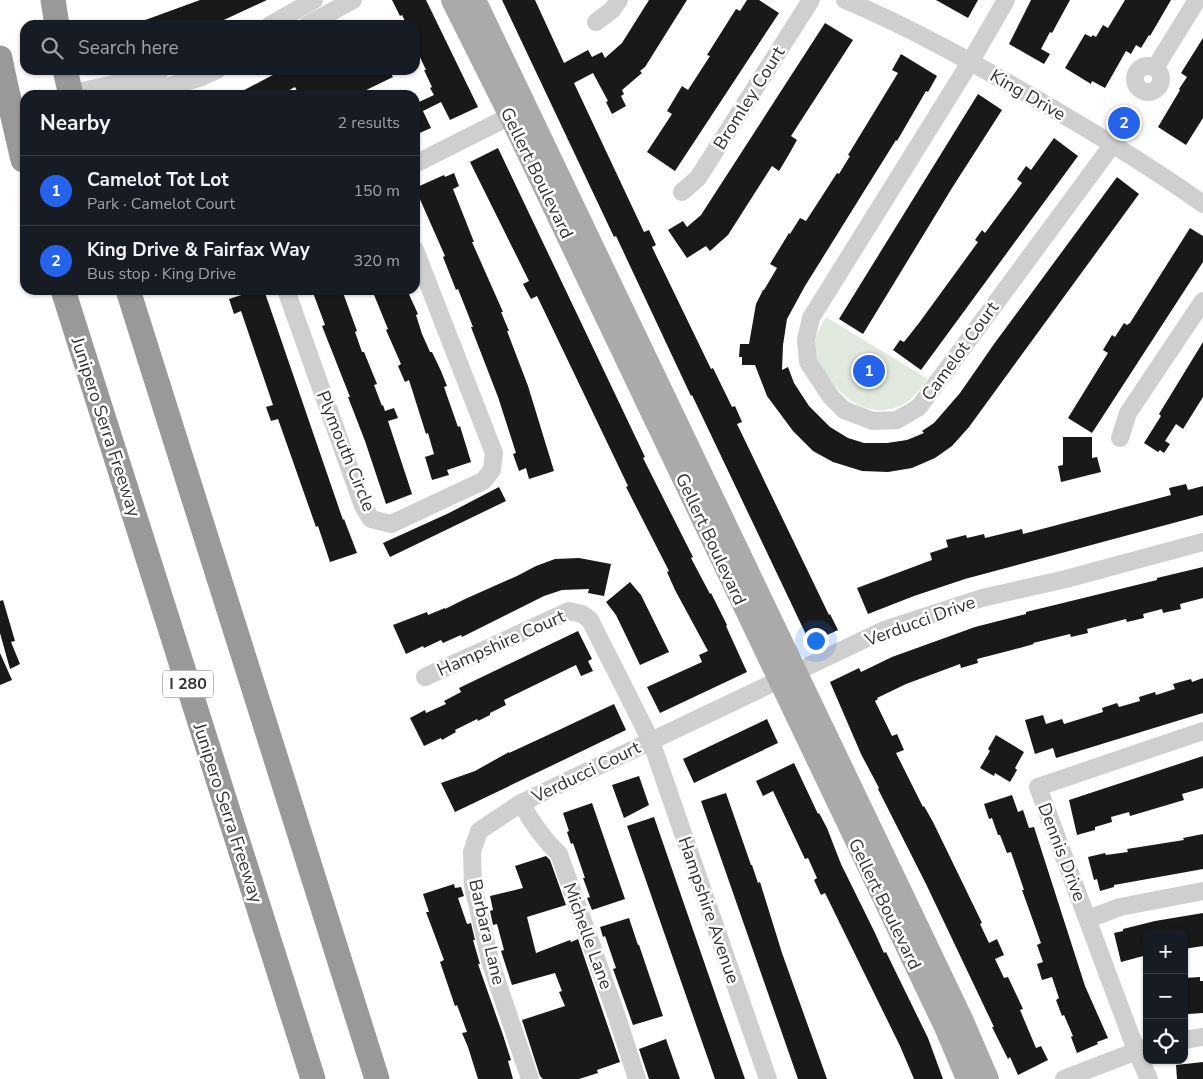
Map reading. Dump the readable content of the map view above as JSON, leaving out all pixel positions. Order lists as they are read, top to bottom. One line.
{"streets":{"highway":["Junipero Serra Freeway","I 280"],"main road":["Gellert Boulevard"],"street":["King Drive","Bromley Court","Camelot Court","Plymouth Circle","Verducci Drive","Hampshire Court","Verducci Court","Dennis Drive","Hampshire Avenue","Barbara Lane","Michelle Lane"]},"crossings":[["King Drive","Camelot Court"],["Gellert Boulevard","Verducci Drive"],["Verducci Drive","Hampshire Court"],["Verducci Drive","Verducci Court"],["Verducci Drive","Hampshire Avenue"],["Hampshire Court","Verducci Court"],["Hampshire Court","Hampshire Avenue"],["Verducci Court","Hampshire Avenue"],["Verducci Court","Barbara Lane"],["Verducci Court","Michelle Lane"],["Barbara Lane","Michelle Lane"]],"page":{"search":"Search here","heading":["Nearby","2 results"],"pins":["2","1"],"list":[{"mark":"1","name":"Camelot Tot Lot","note":"Park · Camelot Court","value":"150 m"},{"mark":"2","name":"King Drive & Fairfax Way","note":"Bus stop · King Drive","value":"320 m"}],"map_buttons":["+","−"]}}
